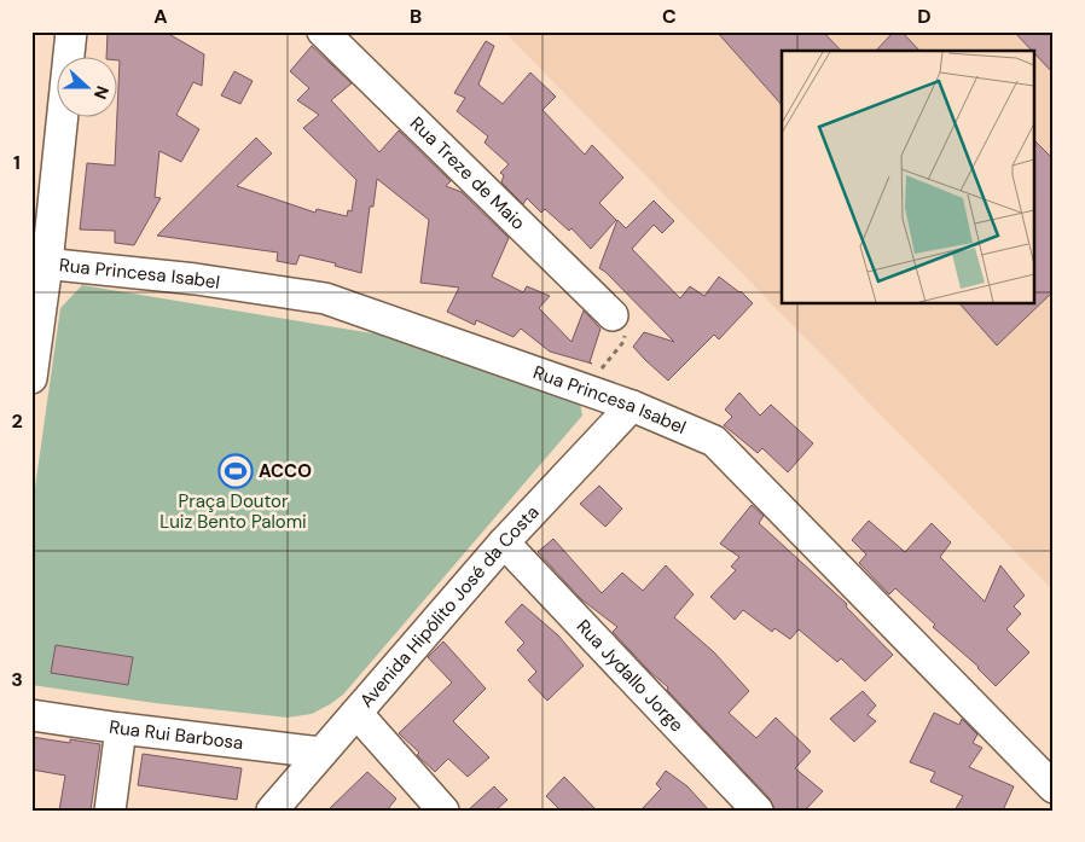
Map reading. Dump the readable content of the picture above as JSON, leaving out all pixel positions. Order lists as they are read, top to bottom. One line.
{"streets":{"street":["Rua Treze de Maio","Rua Princesa Isabel","Avenida Hipólito José da Costa","Rua Jydallo Jorge","Rua Rui Barbosa"]},"crossings":[["Rua Princesa Isabel","Avenida Hipólito José da Costa"],["Avenida Hipólito José da Costa","Rua Jydallo Jorge"],["Avenida Hipólito José da Costa","Rua Rui Barbosa"]],"parks":["Praça Doutor Luiz Bento Palomi"],"places":{"sports":["ACCO"]},"north":"right","grid":{"columns":["A","B","C","D"],"rows":["1","2","3"]}}
